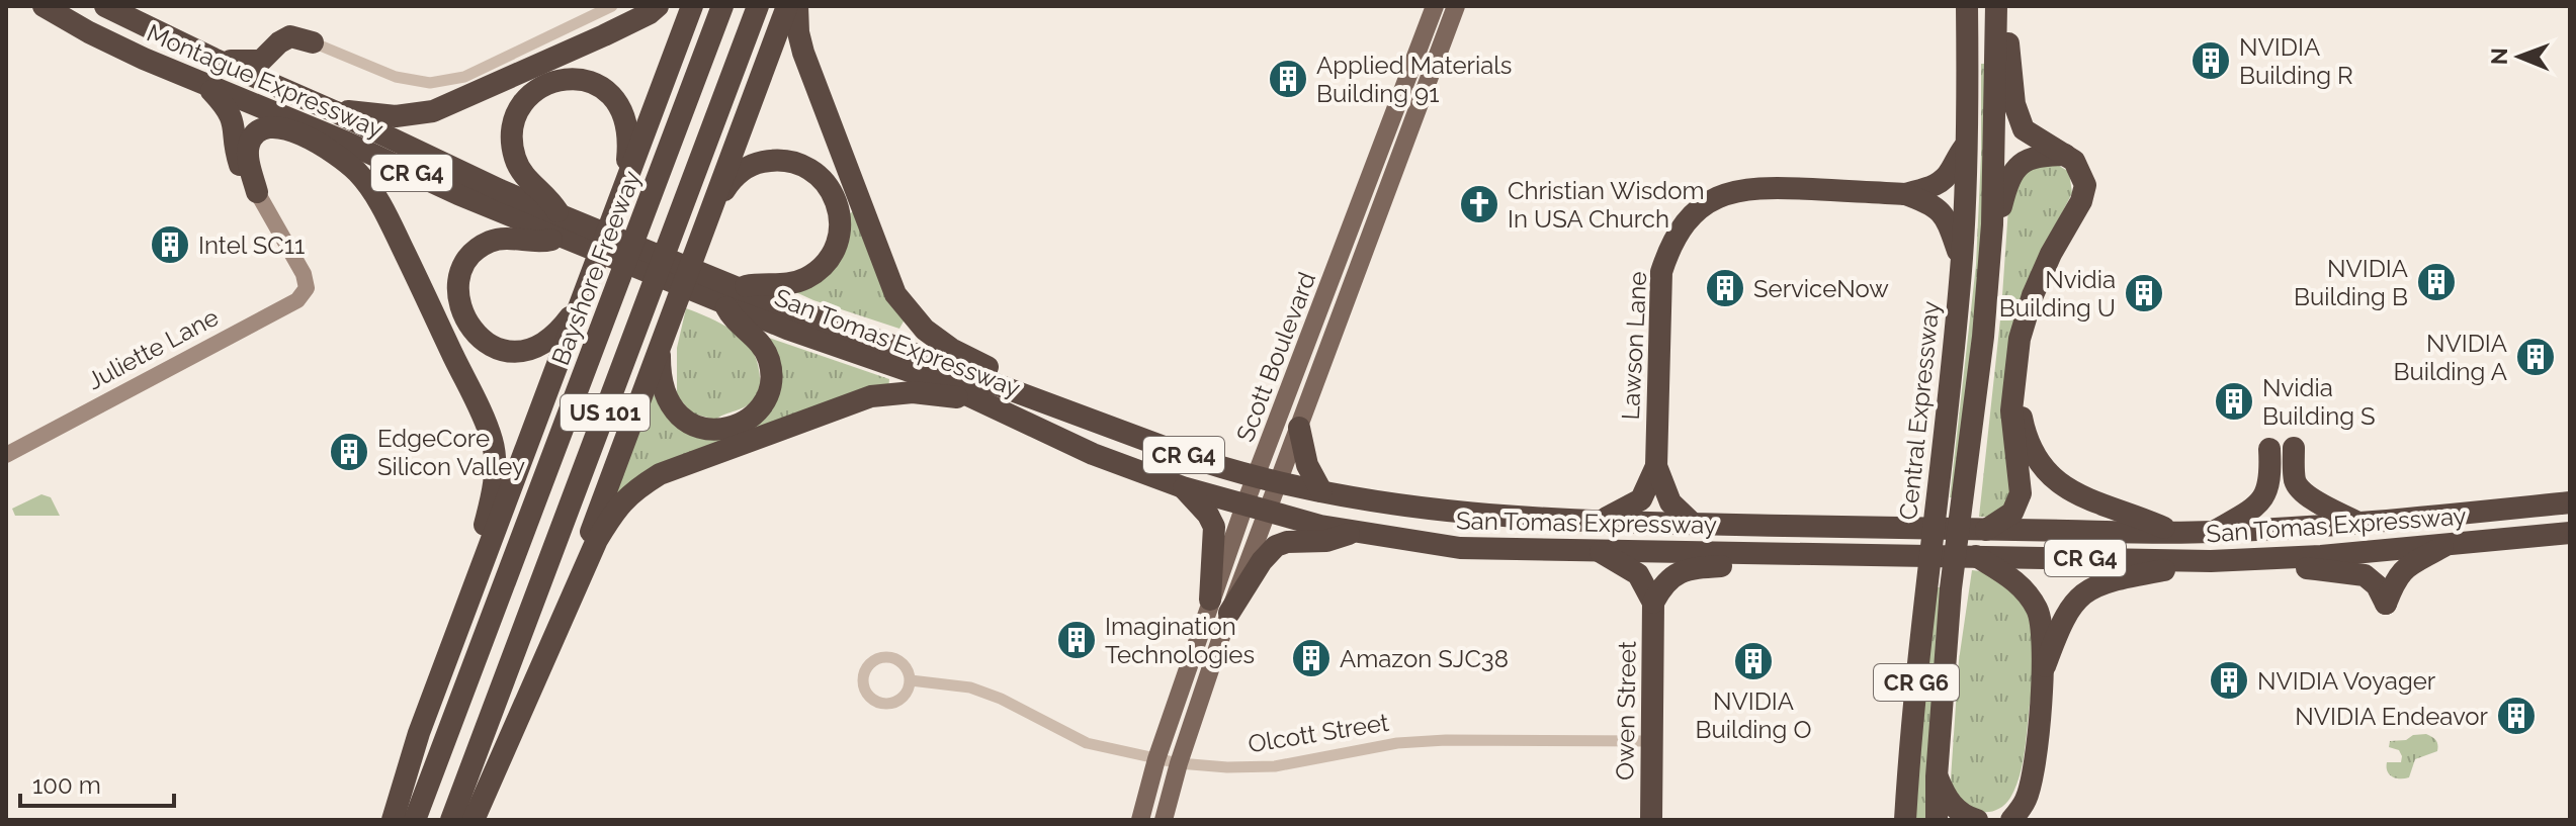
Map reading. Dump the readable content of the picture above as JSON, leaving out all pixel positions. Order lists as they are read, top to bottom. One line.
{"streets":{"highway":["Montague Expressway","CR G4","Bayshore Freeway","San Tomas Expressway","Lawson Lane","Central Expressway","US 101","CR G6","Owen Street"],"main road":["Scott Boulevard"],"street":["Juliette Lane","Olcott Street"]},"crossings":[["Montague Expressway","San Tomas Expressway"],["San Tomas Expressway","Scott Boulevard"],["Scott Boulevard","Olcott Street"],["Owen Street","Olcott Street"]],"places":{"building":["NVIDIA Building R","Applied Materials Building 91","Intel SC11","NVIDIA Building B","ServiceNow","Nvidia Building U","NVIDIA Building A","Nvidia Building S","EdgeCore Silicon Valley","Imagination Technologies","Amazon SJC38","NVIDIA Building O","NVIDIA Voyager","NVIDIA Endeavor"],"church":["Christian Wisdom In USA Church"]},"scale_bar":"100 m","north":"left"}
